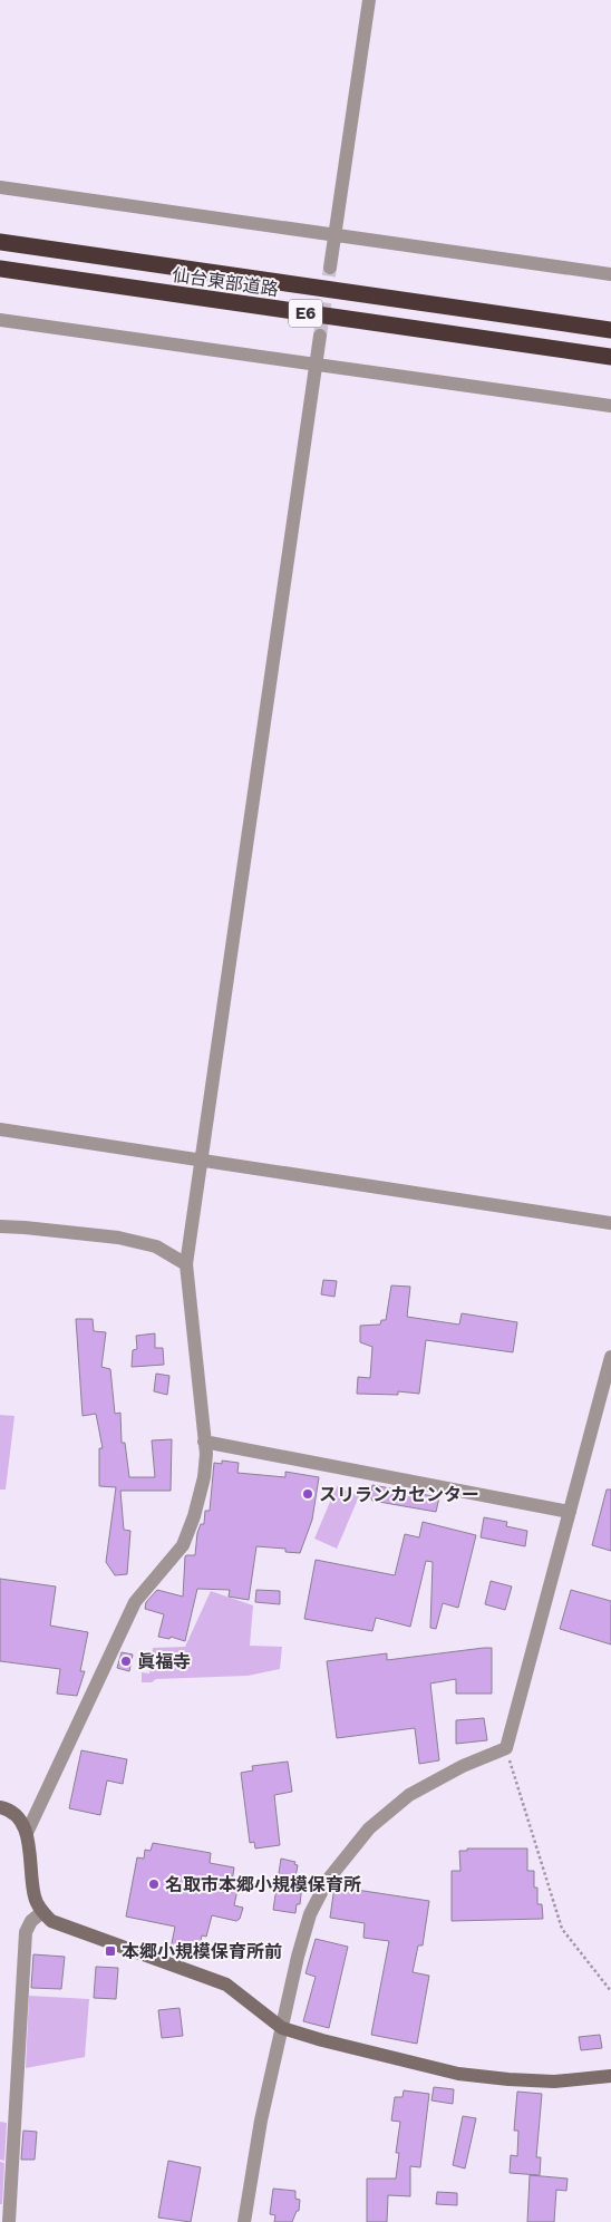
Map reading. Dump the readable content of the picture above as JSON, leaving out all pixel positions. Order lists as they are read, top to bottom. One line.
{"streets":{"highway":["仙台東部道路","E6"]},"places":{"other":["スリランカセンター","眞福寺","名取市本郷小規模保育所"],"transit":["本郷小規模保育所前"]}}
